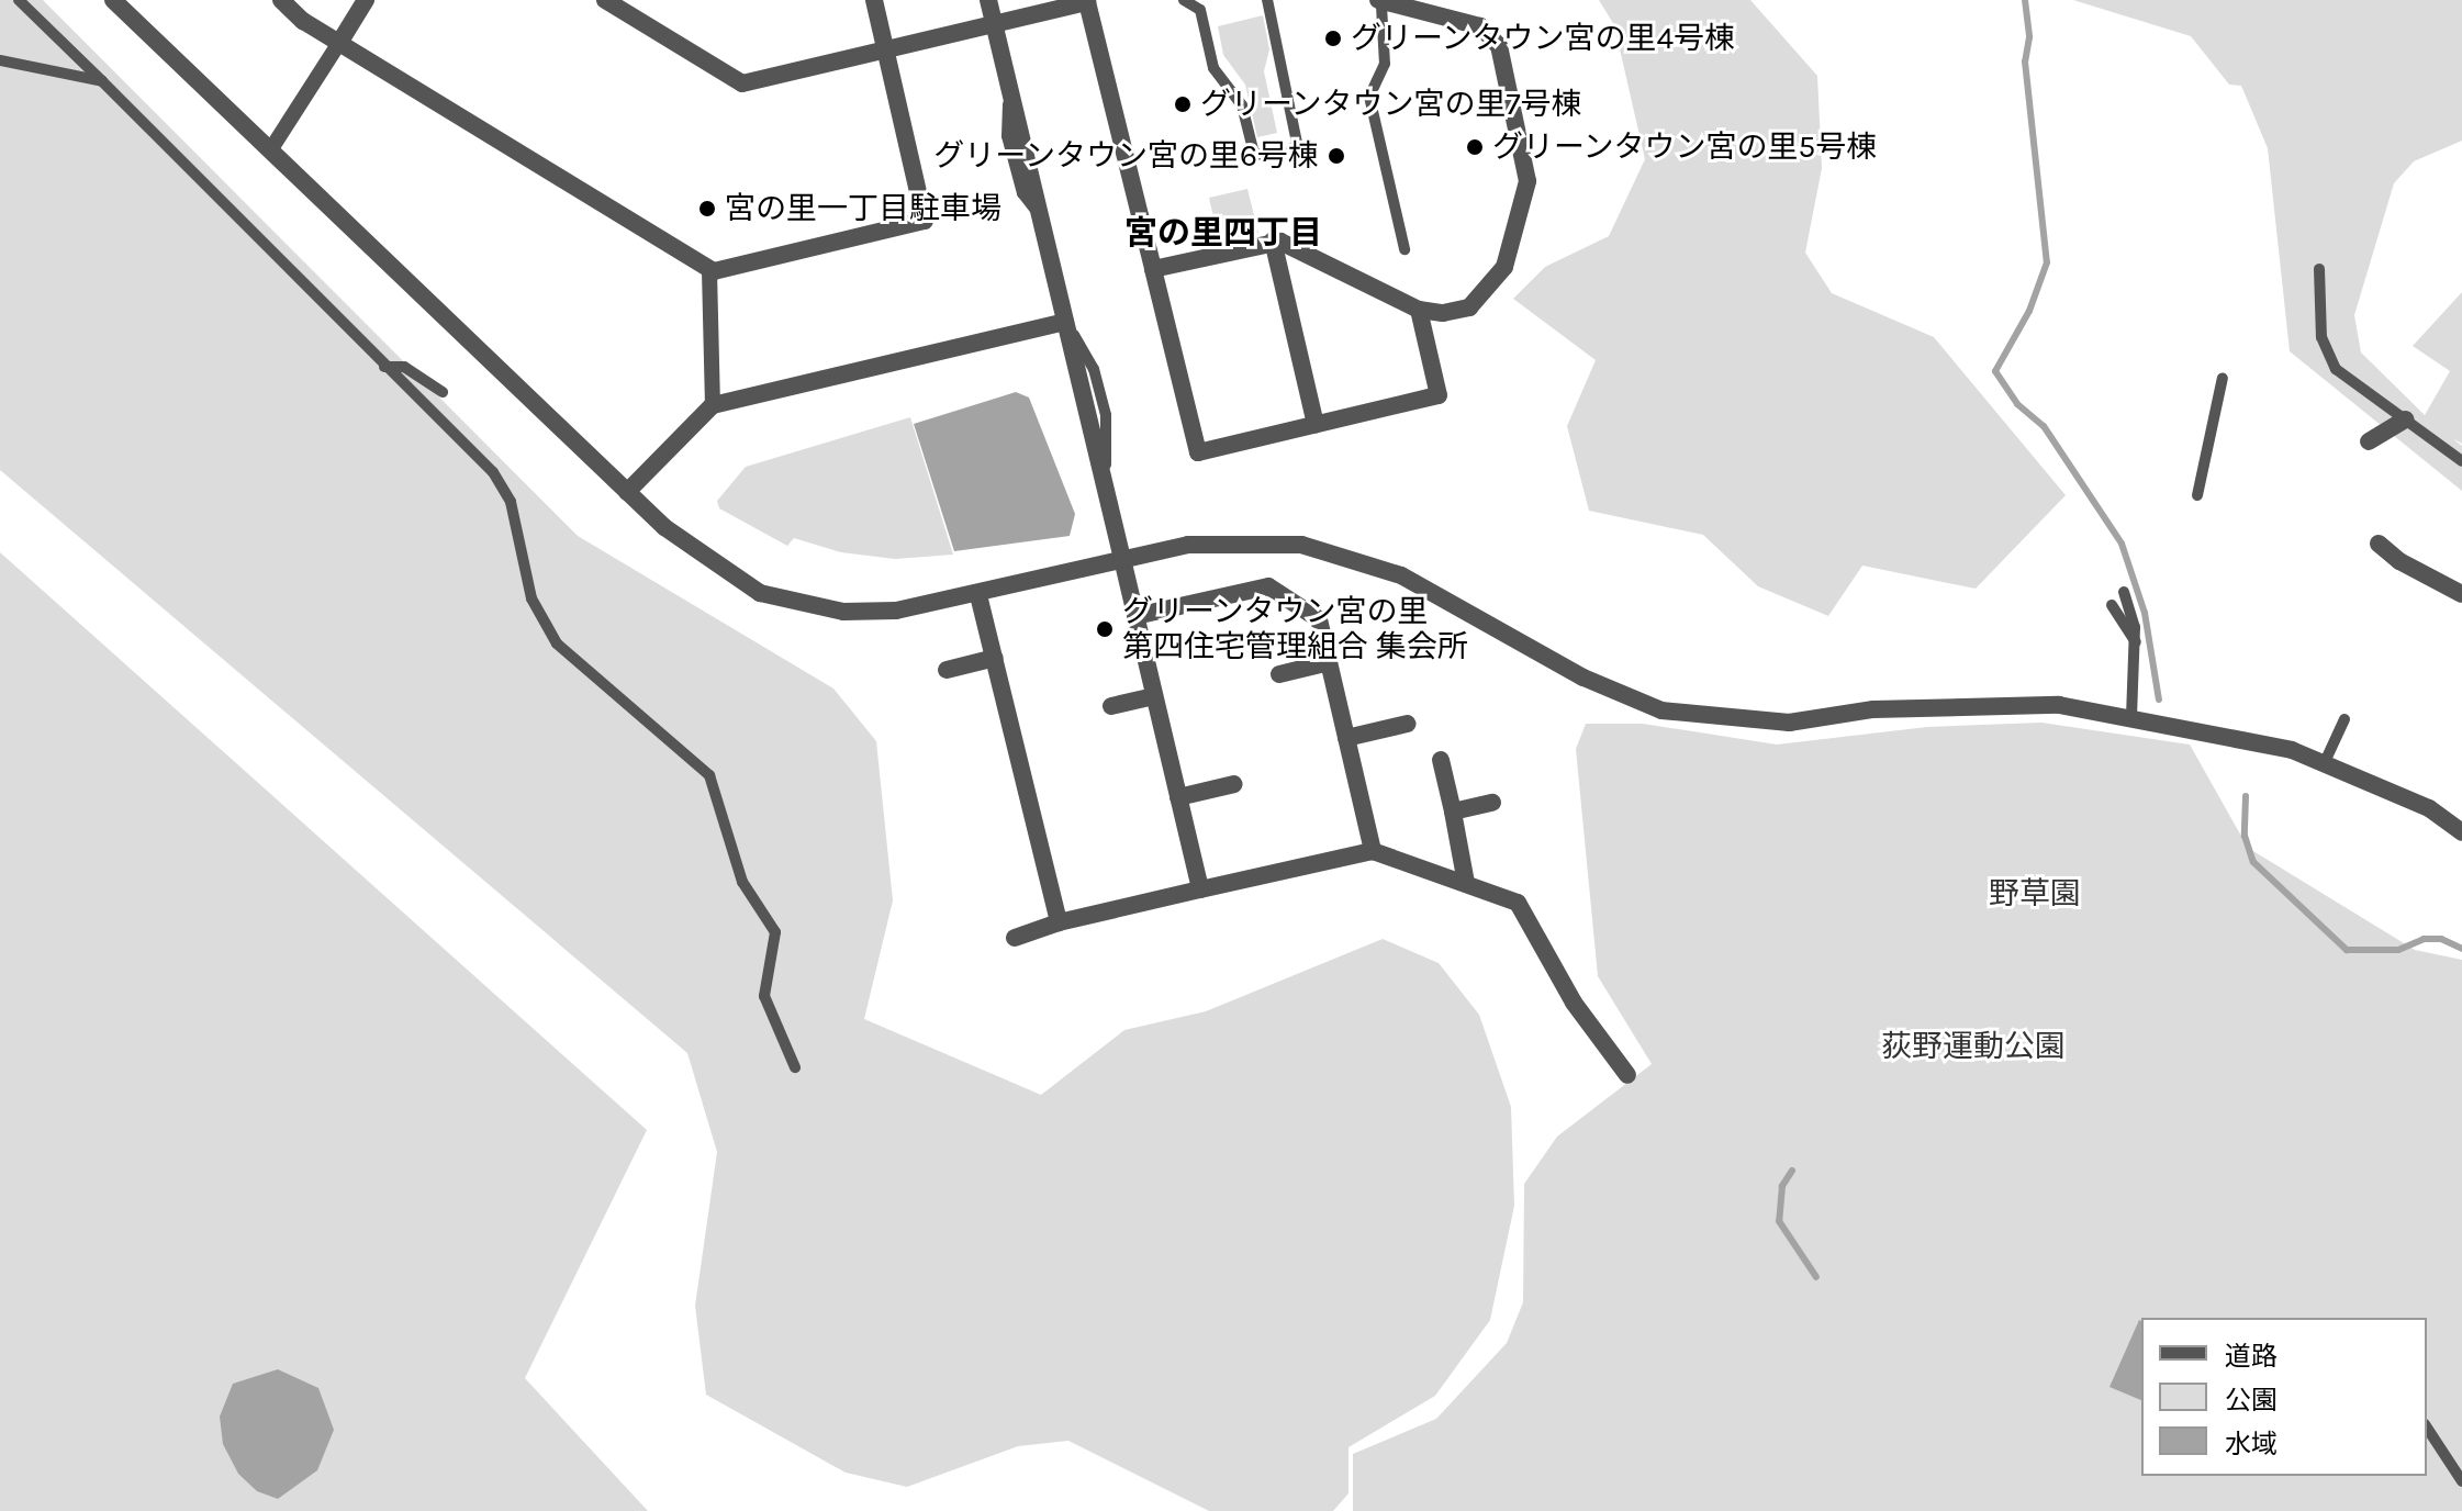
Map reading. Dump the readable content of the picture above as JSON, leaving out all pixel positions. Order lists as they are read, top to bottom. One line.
{"districts":["宮の里四丁目"],"parks":["野草園","荻野運動公園"],"places":["グリーンタウン宮の里4号棟","グリーンタウン宮の里7号棟","グリーンタウン宮の里5号棟","グリーンタウン宮の里6号棟","宮の里一丁目駐車場","グリーンタウン宮の里 第四住宅管理組合 集会所"],"legend":["道路","公園","水域"]}
